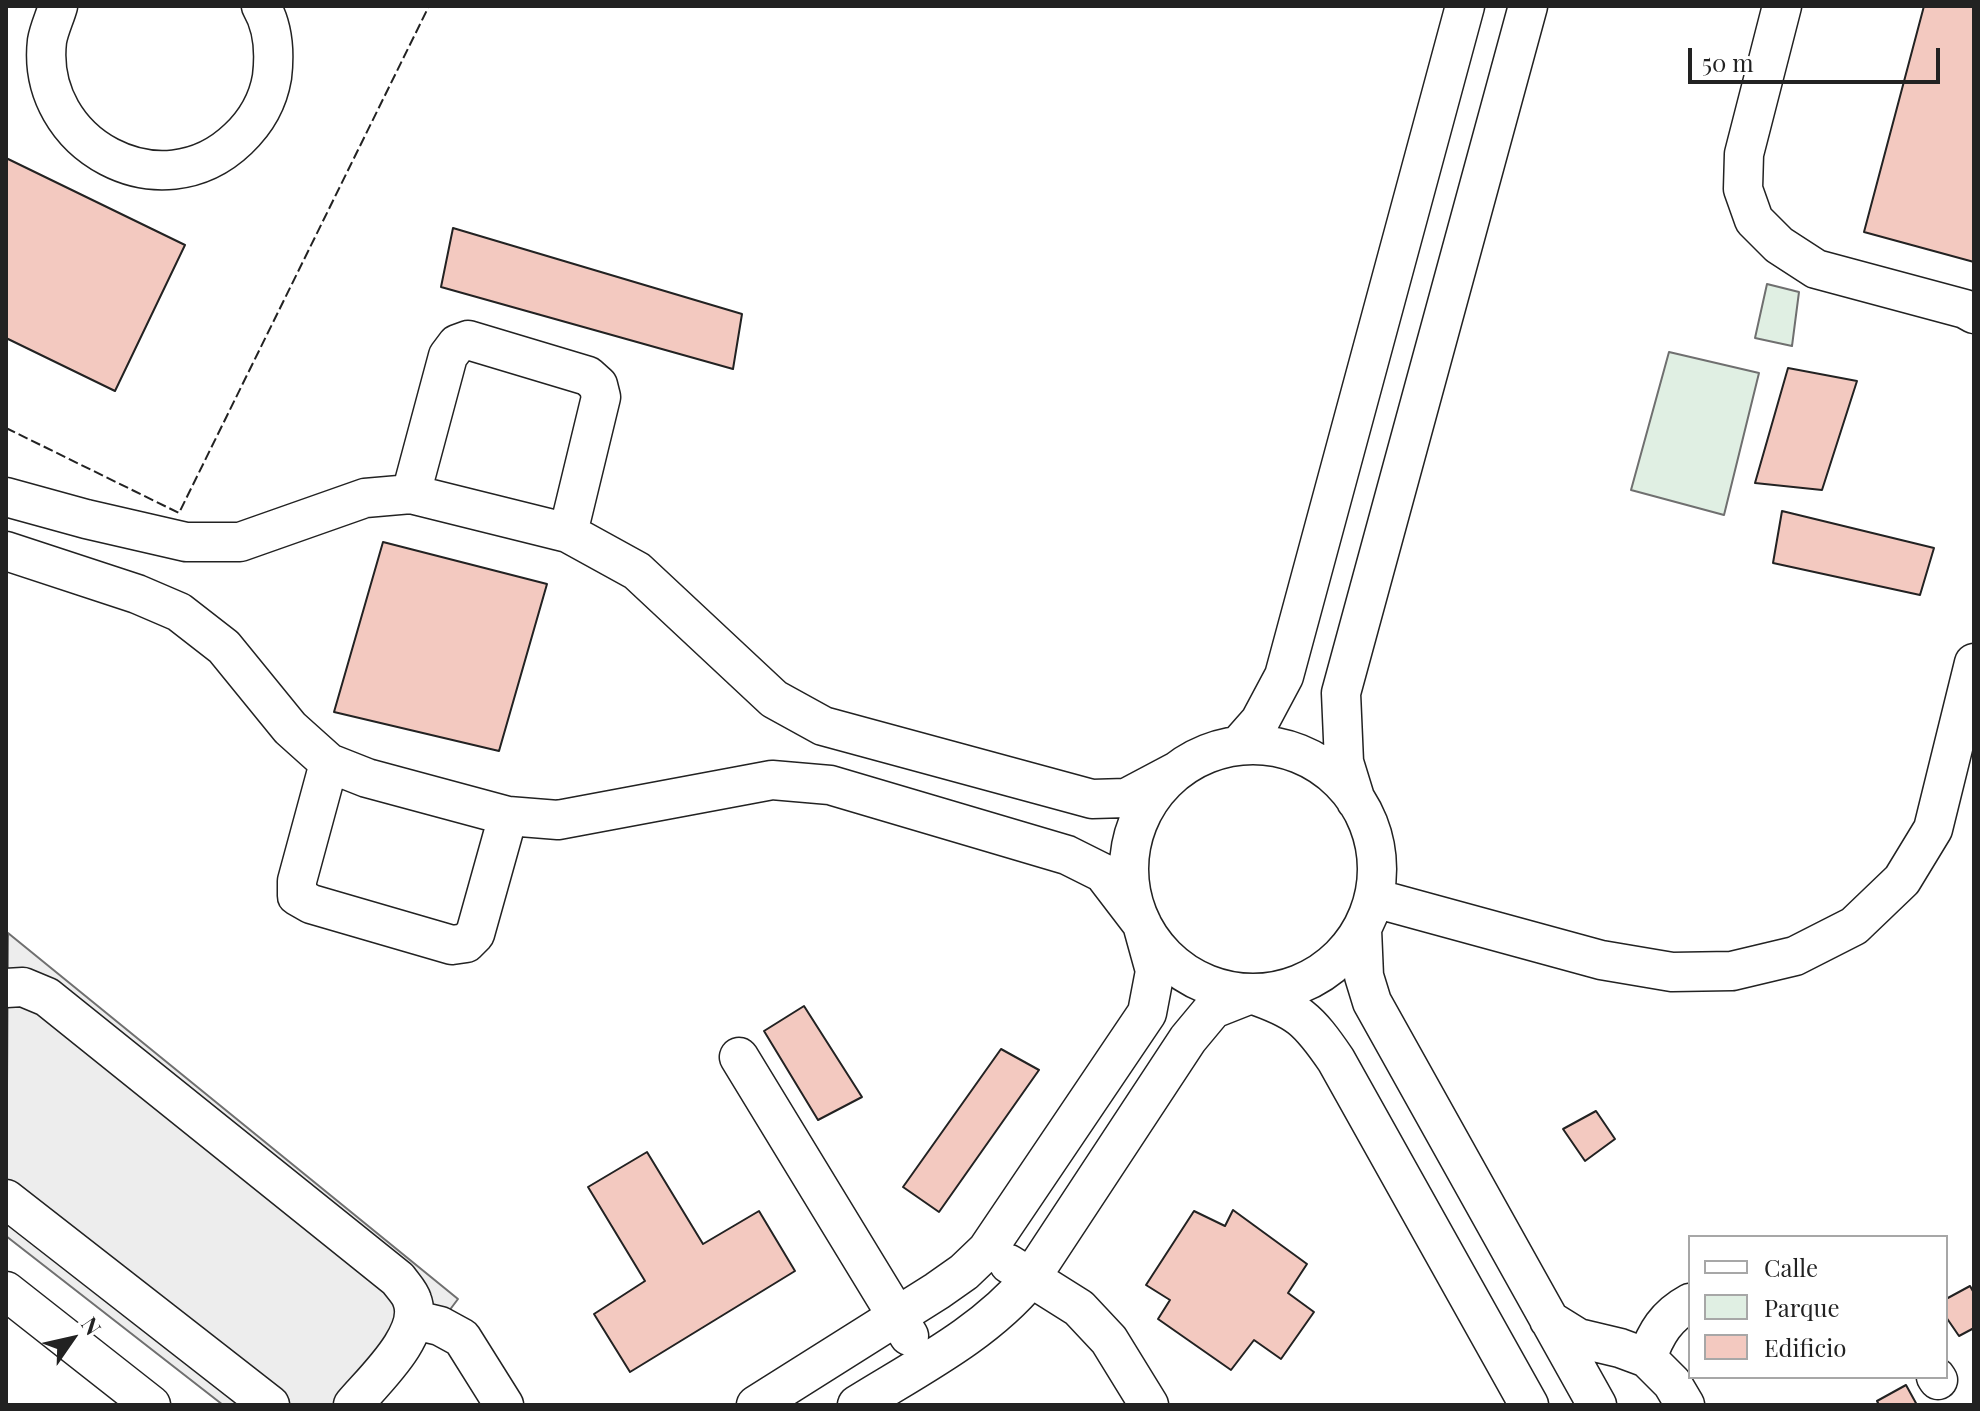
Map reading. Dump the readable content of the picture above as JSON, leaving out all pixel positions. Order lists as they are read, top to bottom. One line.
{"legend":["Calle","Parque","Edificio"],"scale_bar":"50 m","north":"top right"}
